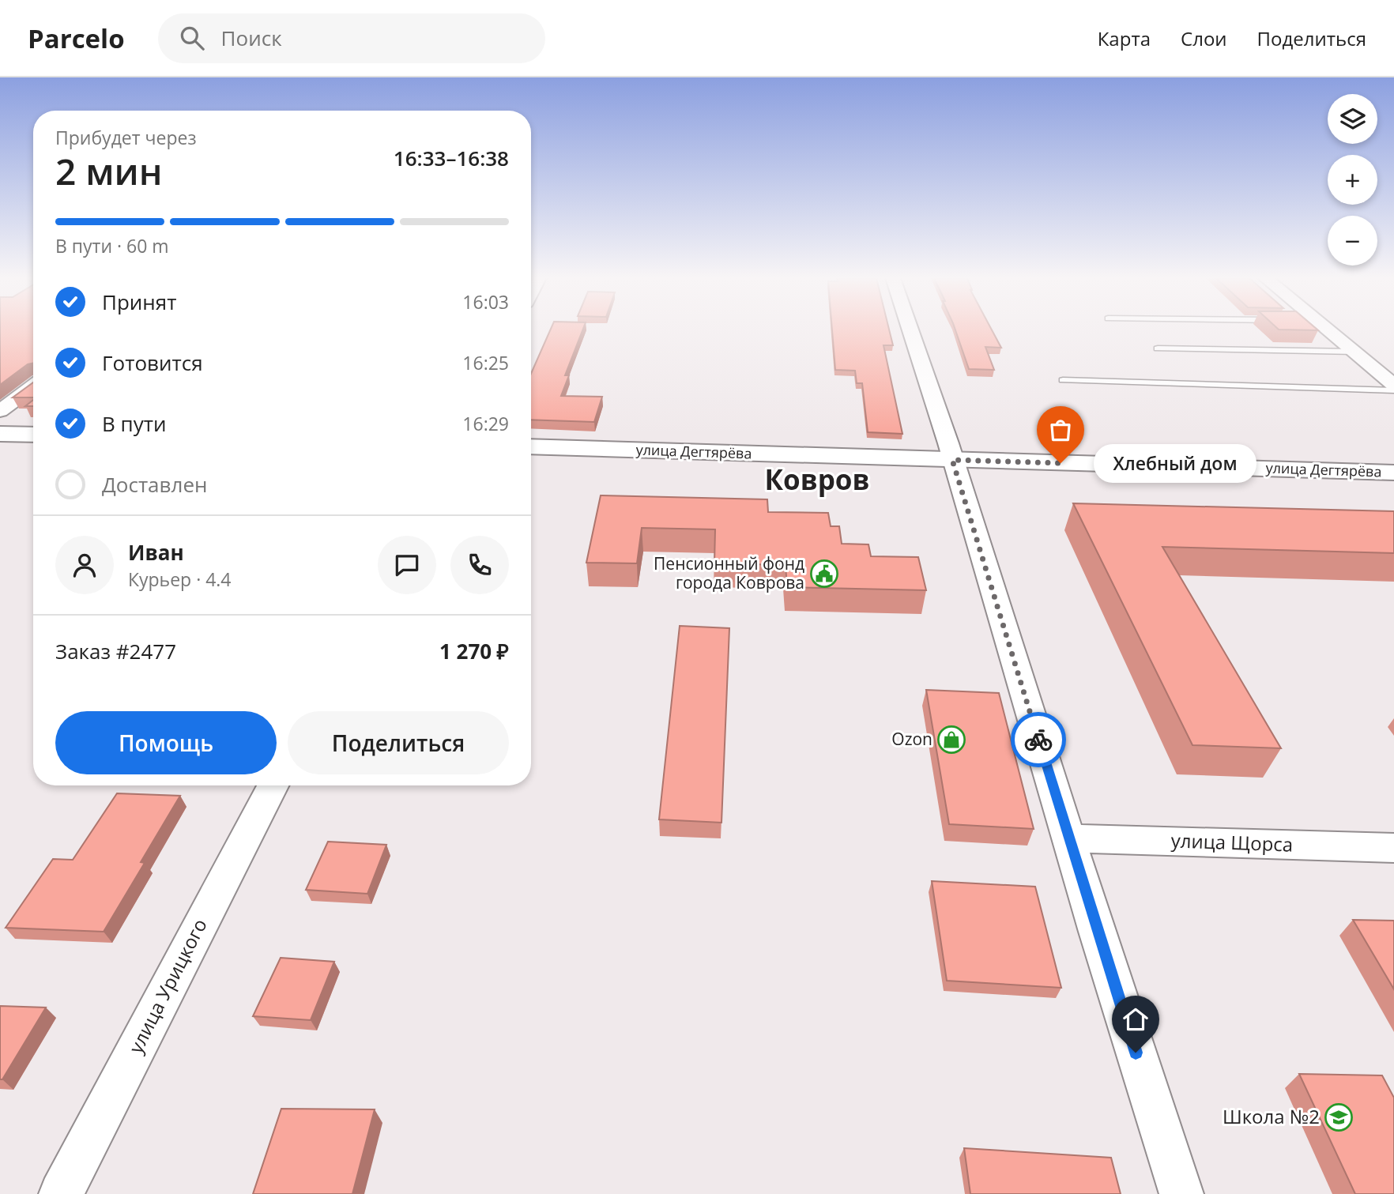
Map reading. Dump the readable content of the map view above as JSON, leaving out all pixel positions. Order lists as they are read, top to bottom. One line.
{"streets":{"main road":["улица Дегтярёва"],"street":["улица Щорса","улица Урицкого"]},"districts":["Ковров"],"places":{"other":["Хлебный дом"],"public building":["Пенсионный фонд города Коврова"],"shop":["Ozon"],"school or university":["Школа №2"]},"page":{"header":"Parcelo","search":"Поиск","nav":["Карта","Слои","Поделиться"],"map_buttons":["+","−"],"heading":["2 мин","Прибудет через","16:33–16:38"],"panel":["Иван","Курьер · 4.4","Заказ #2477","1 270 ₽"],"bar":"В пути · 60 m","list":[["Принят","16:03"],["Готовится","16:25"],["В пути","16:29"],"Доставлен"],"bubble":"Хлебный дом","buttons":["Помощь","Поделиться"]}}
